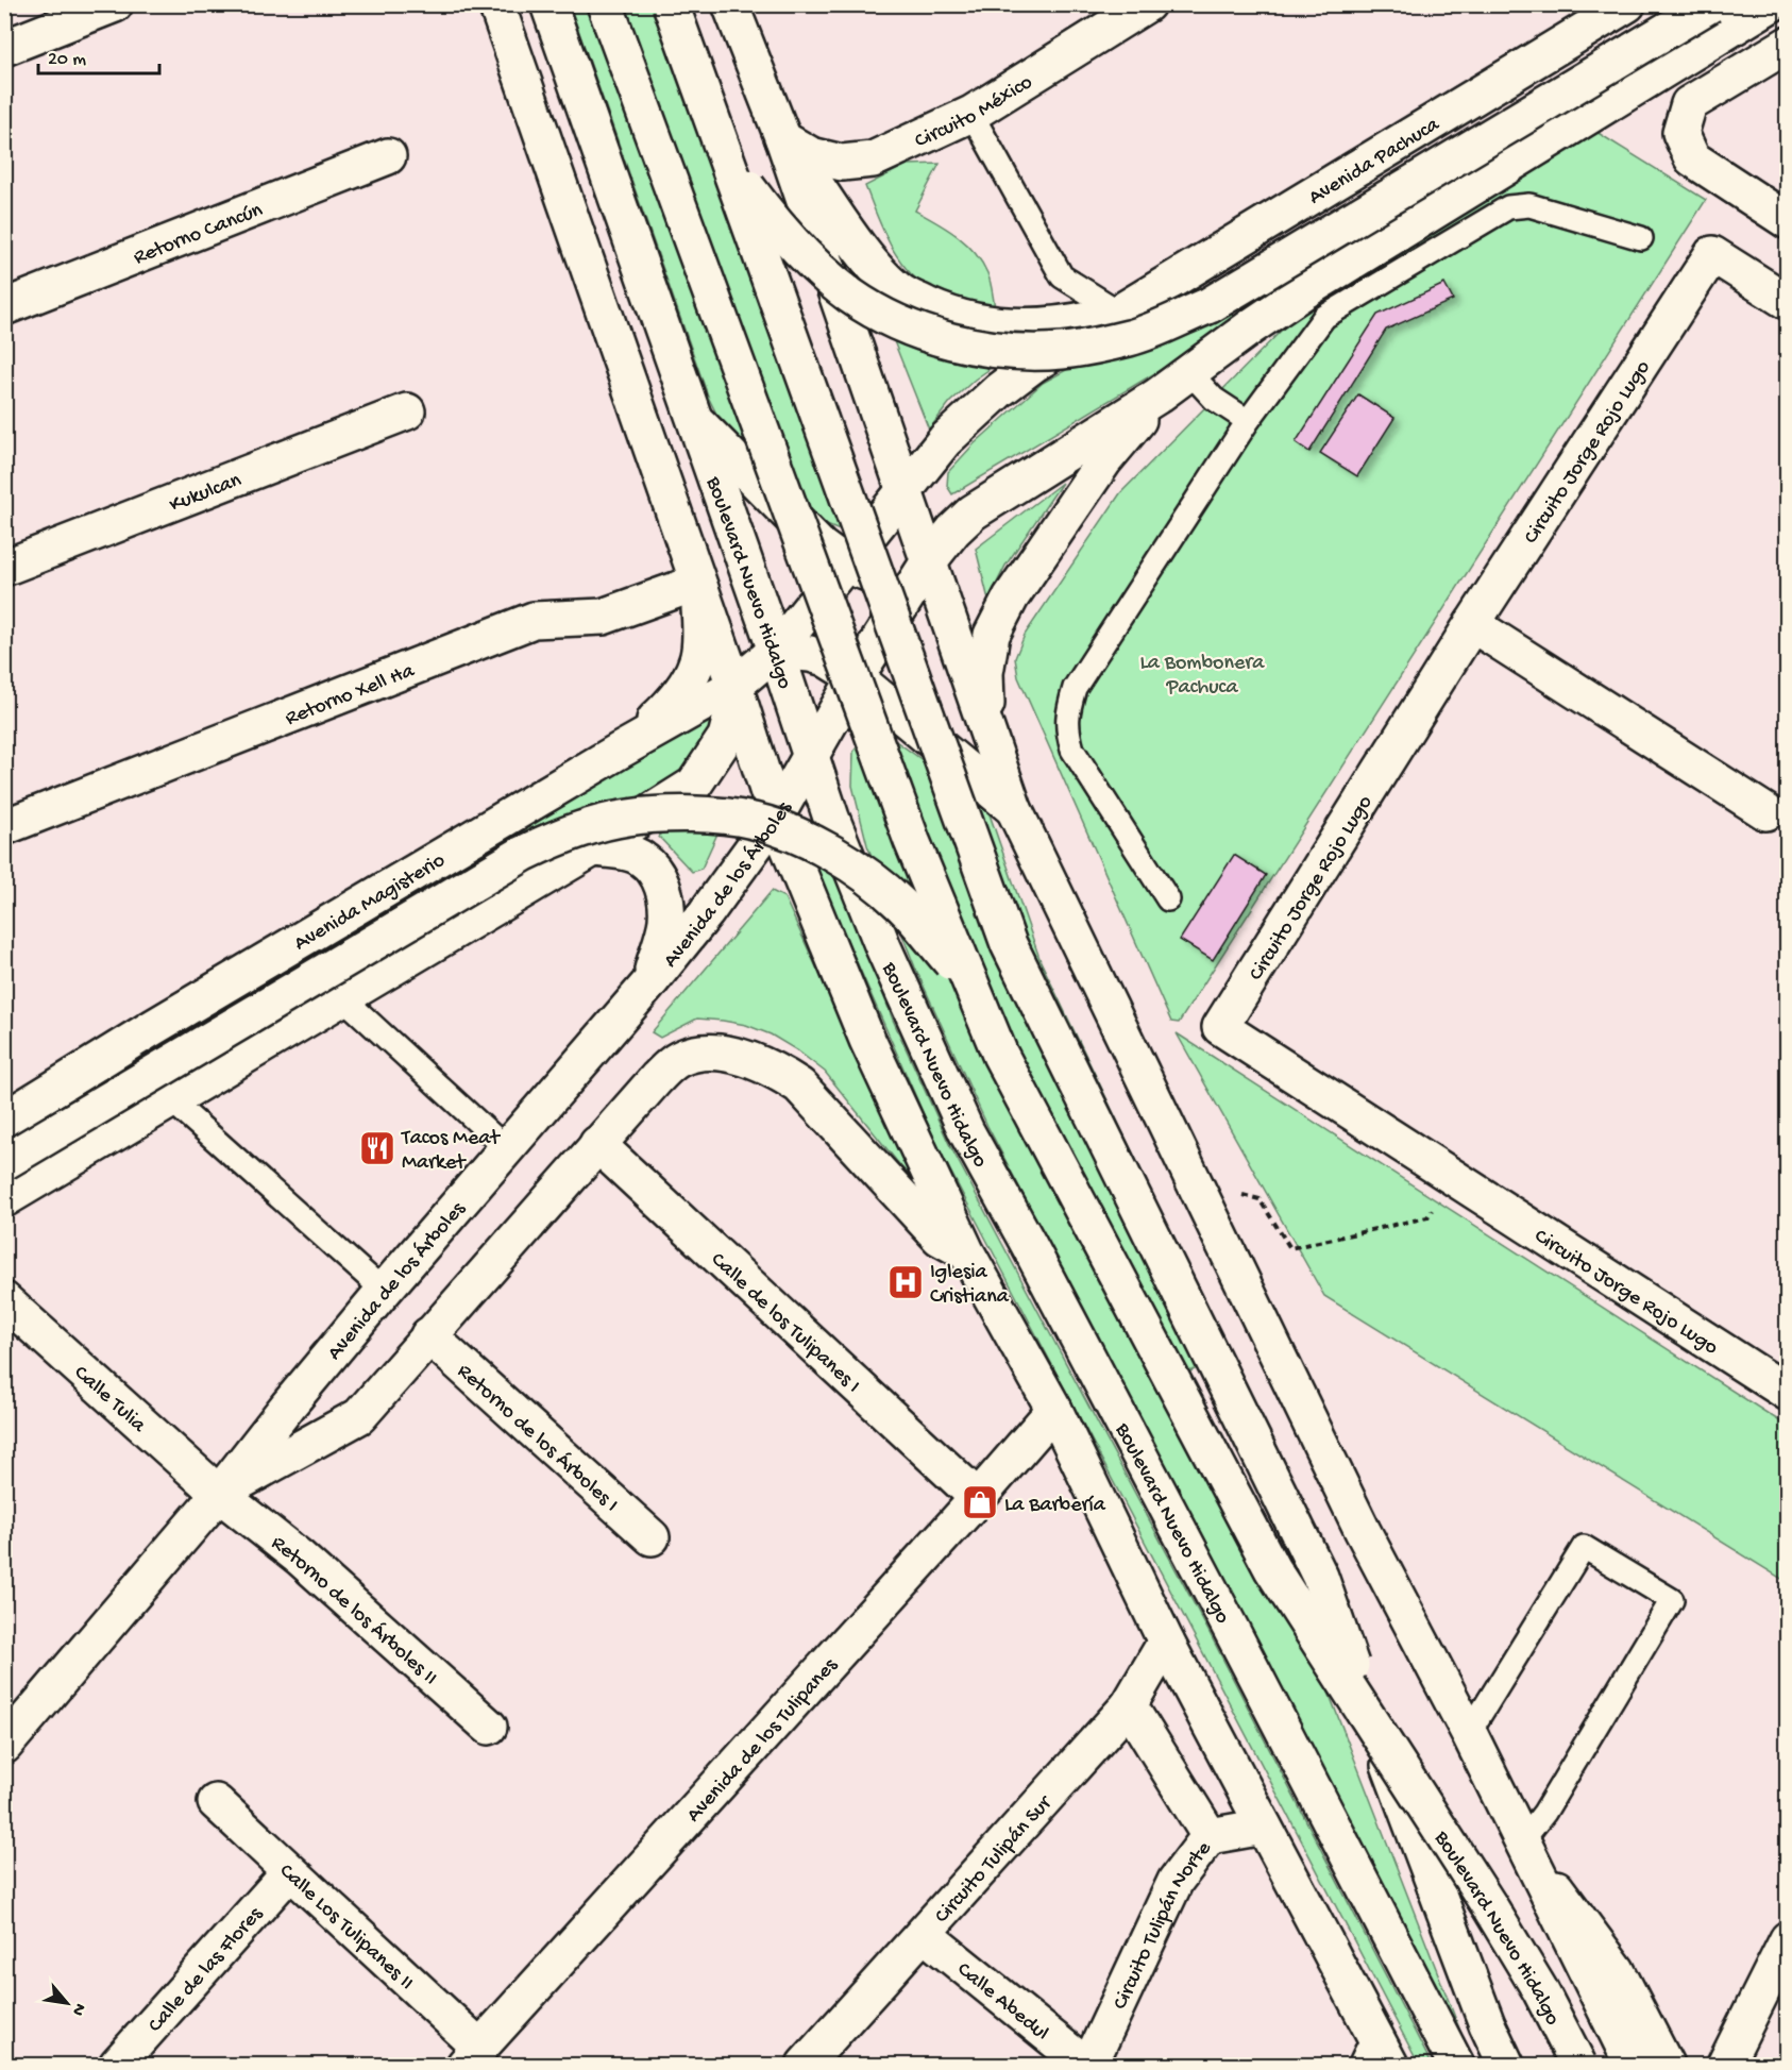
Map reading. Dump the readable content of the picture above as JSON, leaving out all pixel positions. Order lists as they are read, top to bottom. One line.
{"streets":{"main road":["Circuito México","Avenida Pachuca","Retorno Cancún","Circuito Jorge Rojo Lugo","Kukulcan","Boulevard Nuevo Hidalgo","Retorno Xell Ha","Avenida de los Árboles","Avenida Magisterio","Calle de los Tulipanes I","Calle Tulia","Retorno de los Árboles I","Retorno de los Árboles II","Avenida de los Tulipanes","Circuito Tulipán Sur","Calle Los Tulipanes II","Circuito Tulipán Norte","Calle de las Flores","Calle Abedul"]},"crossings":[["Avenida Pachuca","Avenida Magisterio"],["Boulevard Nuevo Hidalgo","Avenida de los Árboles"],["Boulevard Nuevo Hidalgo","Avenida Magisterio"],["Avenida de los Árboles","Calle Tulia"],["Avenida de los Árboles","Retorno de los Árboles II"],["Calle de los Tulipanes I","Avenida de los Tulipanes"],["Calle Tulia","Retorno de los Árboles II"],["Avenida de los Tulipanes","Calle Los Tulipanes II"],["Circuito Tulipán Sur","Calle Abedul"],["Calle Los Tulipanes II","Calle de las Flores"],["Circuito Tulipán Norte","Calle Abedul"]],"parks":["La Bombonera Pachuca"],"places":{"restaurant":["Tacos Meat Market"],"hospital":["Iglesia Cristiana"],"shop":["La Barbería"]},"scale_bar":"20 m","north":"bottom right"}
